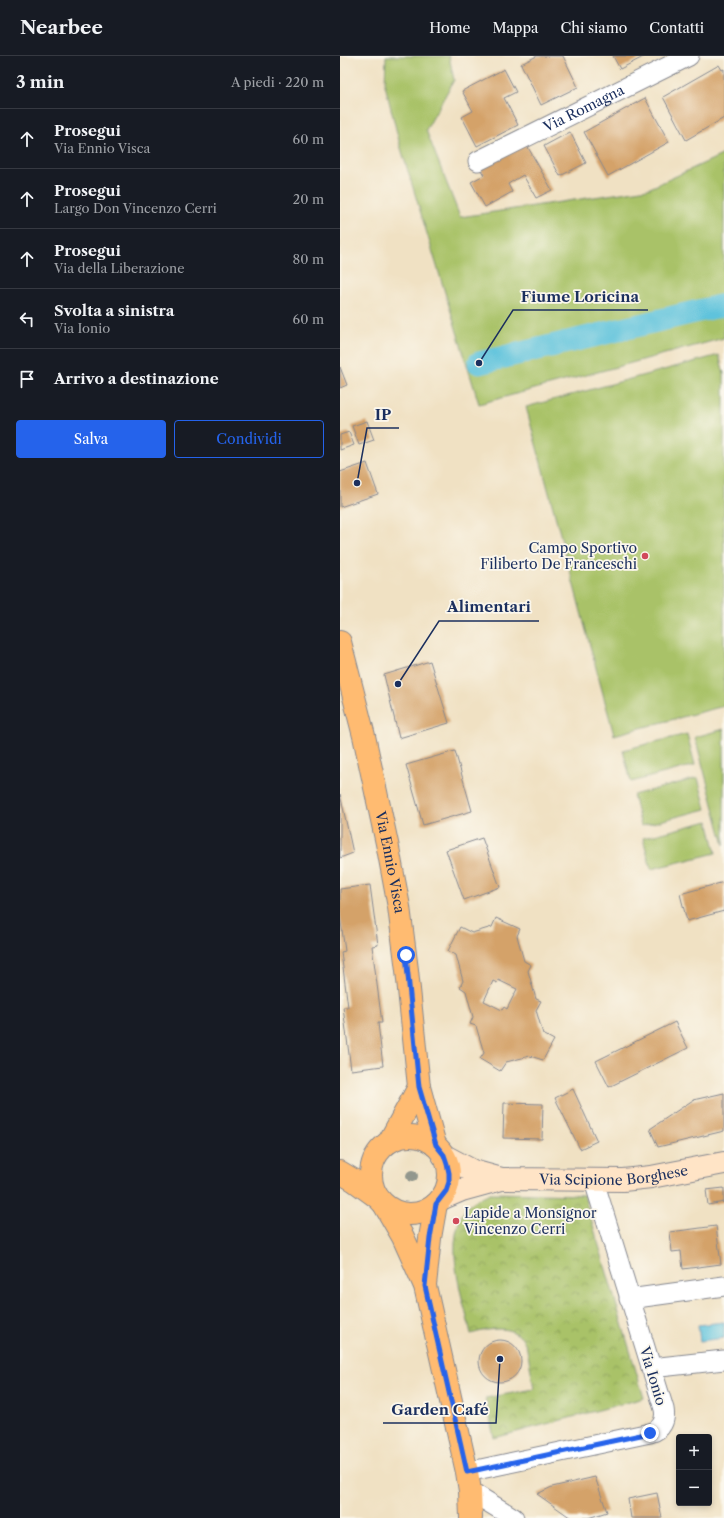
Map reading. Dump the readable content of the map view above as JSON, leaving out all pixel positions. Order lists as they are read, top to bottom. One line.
{"streets":{"main road":["Via Ennio Visca","Via Scipione Borghese"],"street":["Via Romagna","Via Ionio"]},"crossings":[["Via Ennio Visca","Via Scipione Borghese"],["Via Scipione Borghese","Via Ionio"]],"places":["Fiume Loricina","IP","Campo Sportivo Filiberto De Franceschi","Alimentari","Lapide a Monsignor Vincenzo Cerri","Garden Café"],"page":{"header":"Nearbee","nav":["Home","Mappa","Chi siamo","Contatti"],"heading":["3 min","A piedi · 220 m"],"list":[["Prosegui","Via Ennio Visca","60 m"],["Prosegui","Largo Don Vincenzo Cerri","20 m"],["Prosegui","Via della Liberazione","80 m"],["Svolta a sinistra","Via Ionio","60 m"],"Arrivo a destinazione"],"buttons":["Salva","Condividi"],"map_buttons":["+","−"]}}
